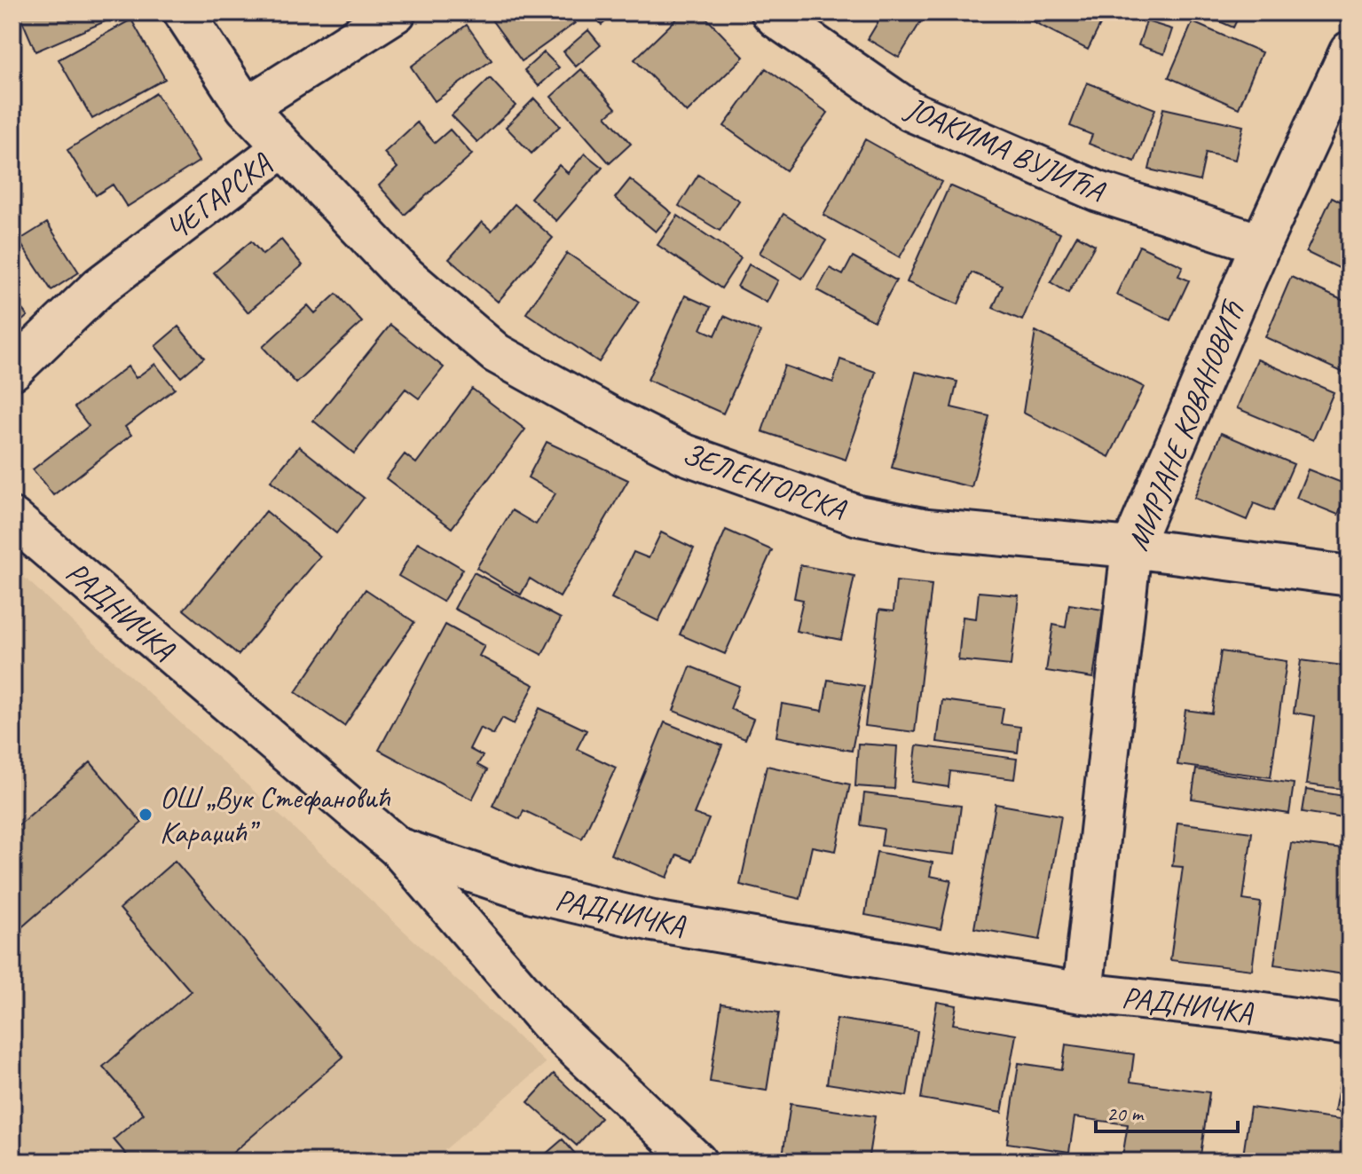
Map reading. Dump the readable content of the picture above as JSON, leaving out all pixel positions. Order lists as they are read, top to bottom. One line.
{"streets":{"street":["ЈОАКИМА ВУЈИЋА","ЧЕГАРСКА","МИРЈАНЕ КОВАНОВИЋ","ЗЕЛЕНГОРСКА","РАДНИЧКА"]},"crossings":[["ЈОАКИМА ВУЈИЋА","МИРЈАНЕ КОВАНОВИЋ"],["ЧЕГАРСКА","ЗЕЛЕНГОРСКА"],["МИРЈАНЕ КОВАНОВИЋ","ЗЕЛЕНГОРСКА"],["МИРЈАНЕ КОВАНОВИЋ","РАДНИЧКА"]],"places":["ОШ „Вук Стефановић Караџић”"],"scale_bar":"20 m"}
